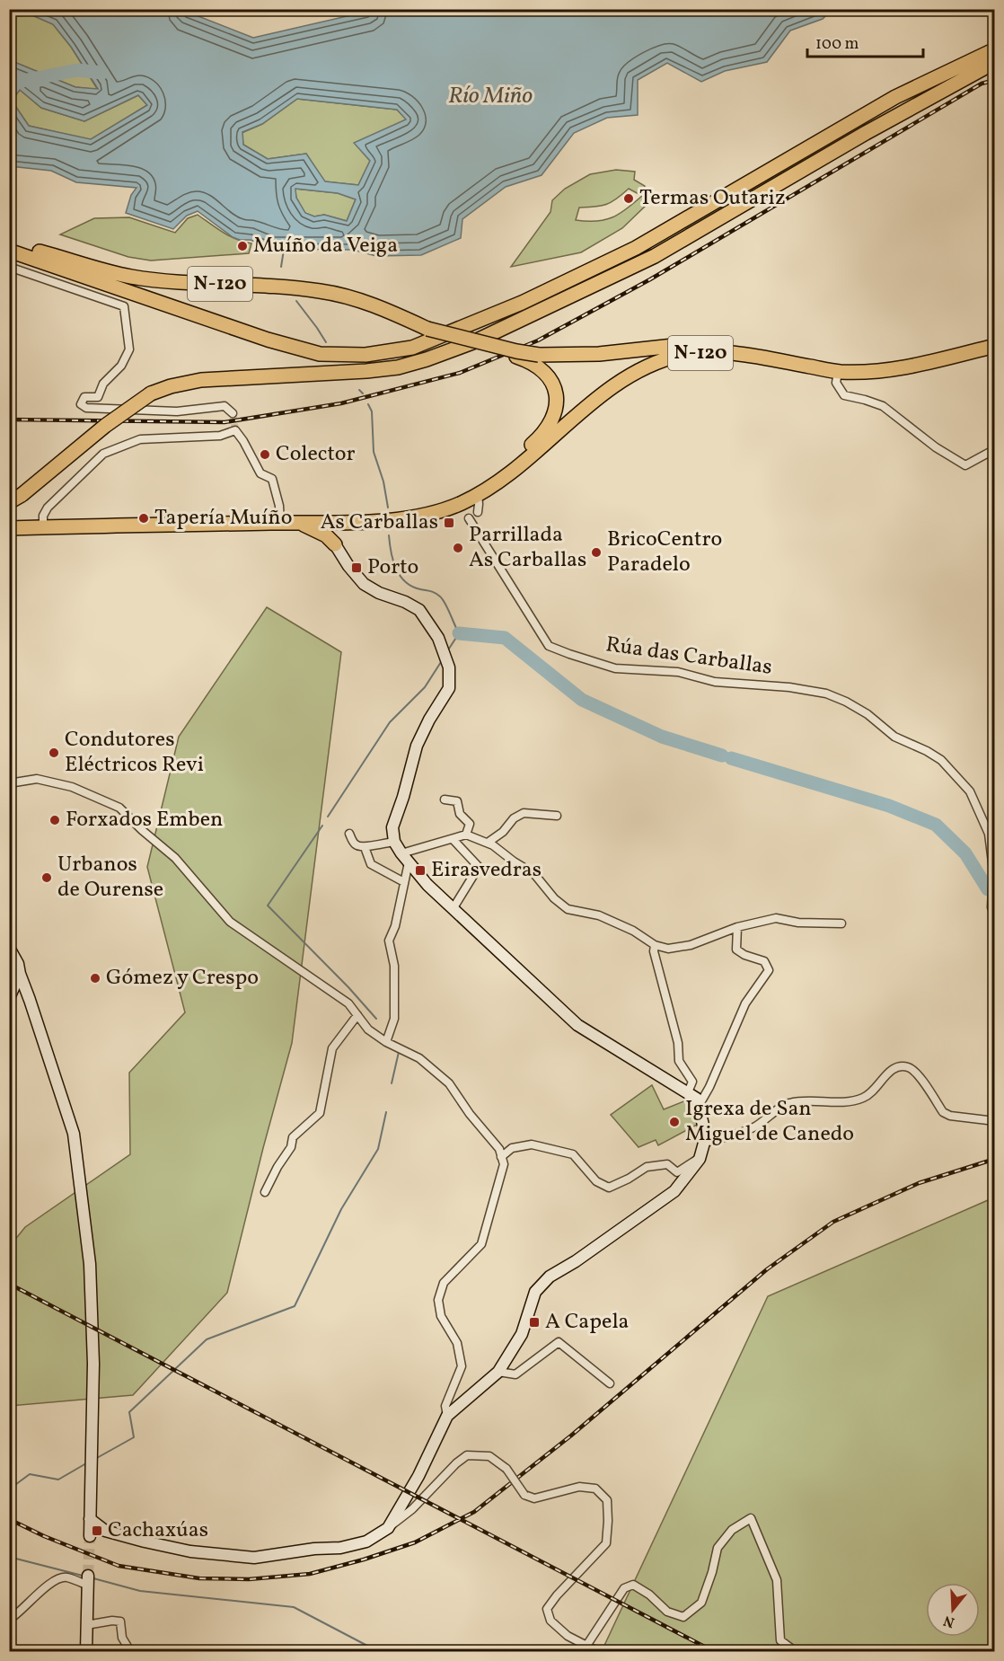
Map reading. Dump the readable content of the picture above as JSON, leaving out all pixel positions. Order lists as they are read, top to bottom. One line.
{"streets":{"highway":["N-120"],"street":["Rúa das Carballas"]},"water":["Río Miño"],"places":{"other":["Termas Outariz","Muíño da Veiga","Colector","Tapería Muíño","Parrillada As Carballas","BricoCentro Paradelo","Condutores Eléctricos Revi","Forxados Emben","Urbanos de Ourense","Gómez y Crespo","Igrexa de San Miguel de Canedo"],"transit":["As Carballas","Porto","Eirasvedras","A Capela","Cachaxúas"]},"scale_bar":"100 m","north":"bottom"}
